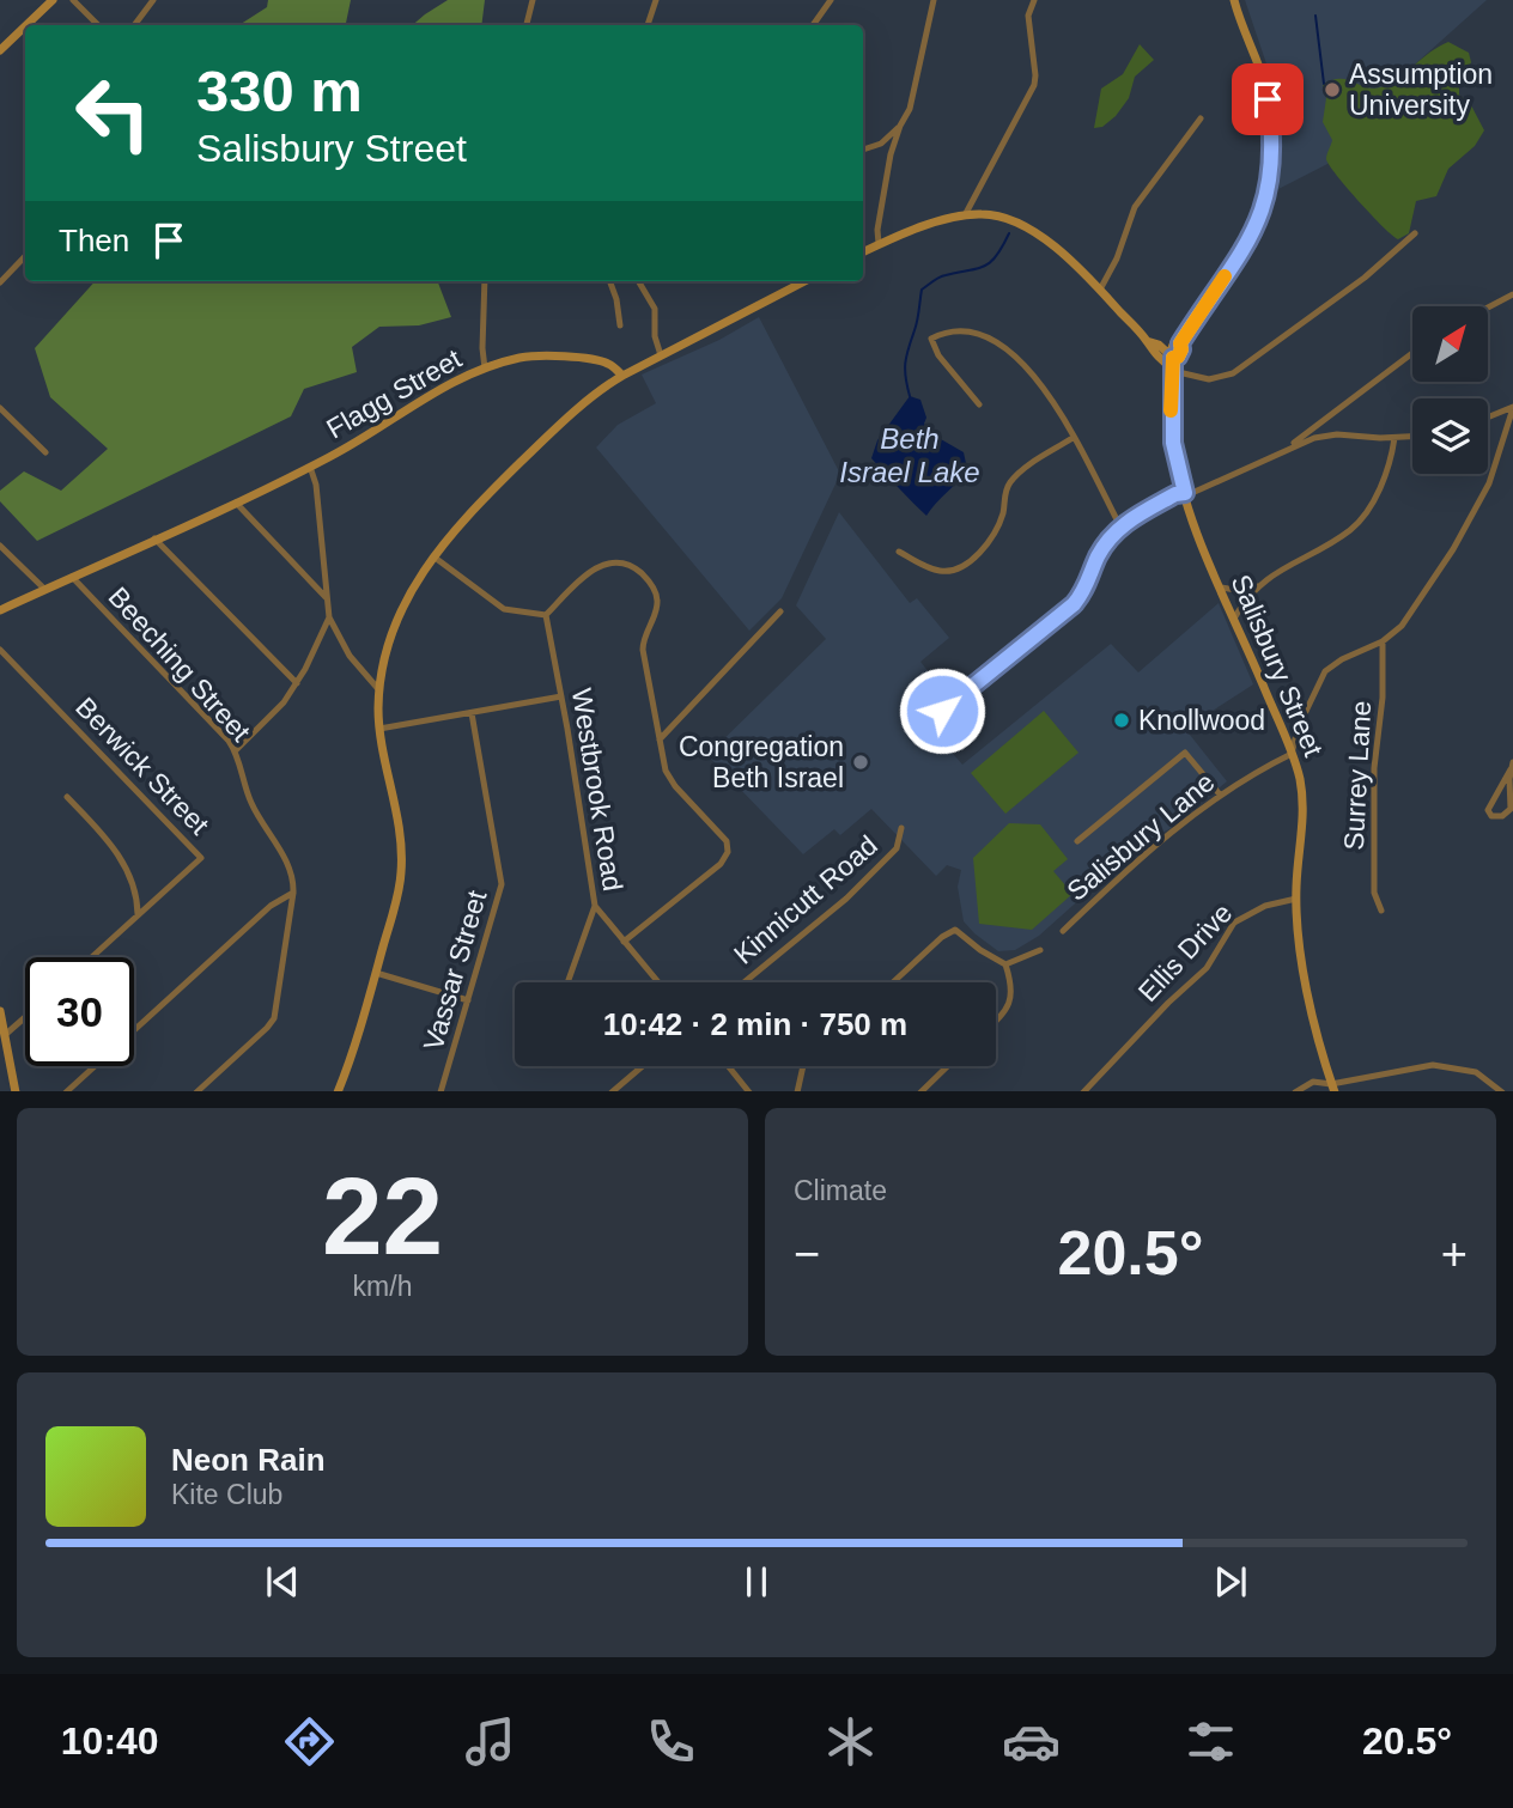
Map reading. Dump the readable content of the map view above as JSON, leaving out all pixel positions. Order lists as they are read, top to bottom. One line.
{"streets":{"street":["Flagg Street","Beeching Street","Salisbury Street","Berwick Street","Surrey Lane","Westbrook Road","Salisbury Lane","Kinnicutt Road","Ellis Drive","Vassar Street"]},"crossings":[["Flagg Street","Beeching Street"],["Salisbury Street","Salisbury Lane"],["Salisbury Street","Ellis Drive"]],"water":["Beth Israel Lake"],"places":["Assumption University","Knollwood","Congregation Beth Israel"],"north":"top right","page":{"turn":["330 m","Salisbury Street"],"then":"Then","limit":"30","trip":"10:42 · 2 min · 750 m","tile":[["22","km/h"],"Climate"],"heat":["−","20.5°","+"],"song":["Neon Rain","Kite Club"],"tabs":["10:40","20.5°"]}}
